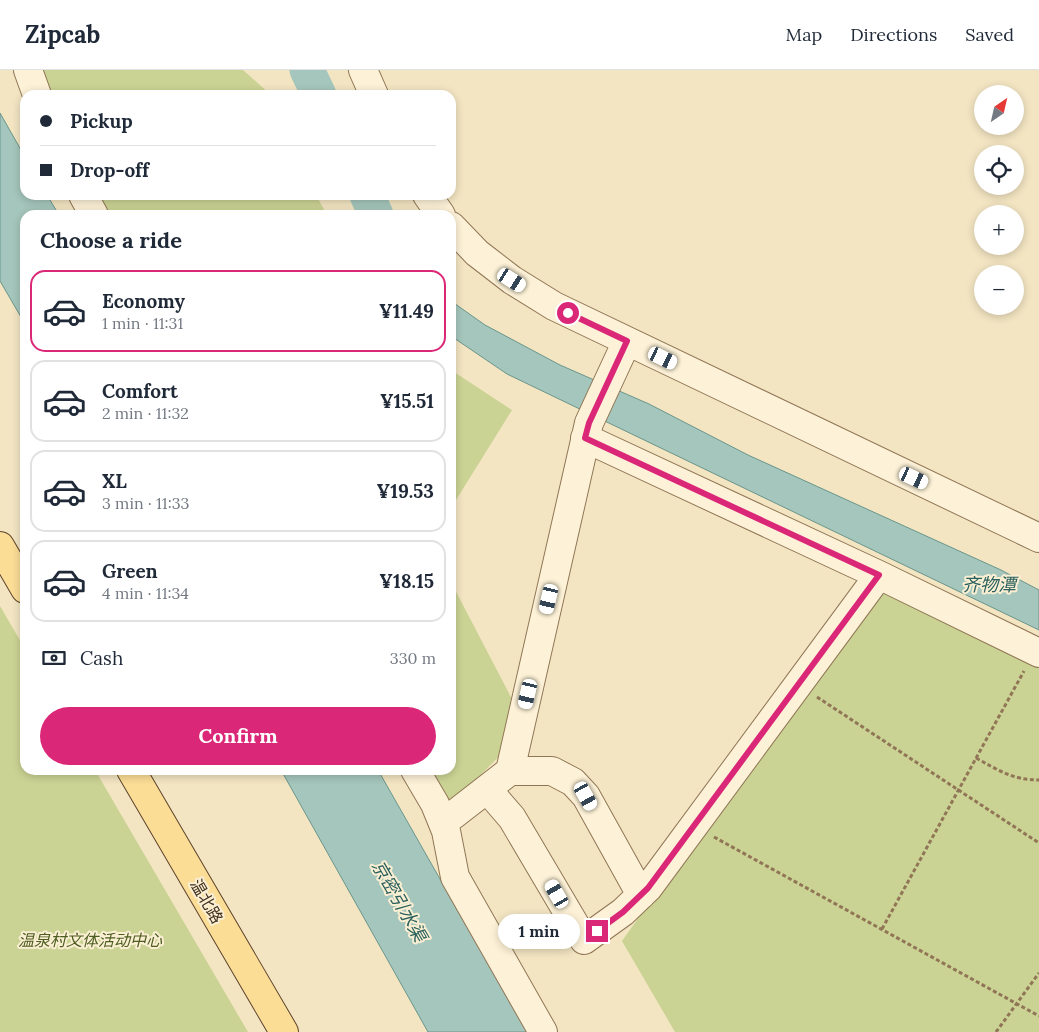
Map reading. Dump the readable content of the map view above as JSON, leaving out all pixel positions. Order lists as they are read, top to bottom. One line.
{"streets":{"main road":["温北路"]},"water":["齐物潭","京密引水渠"],"parks":["温泉村文体活动中心"],"north":"top right","page":{"header":"Zipcab","nav":["Map","Directions","Saved"],"map_buttons":["+","−"],"banner":["Pickup","Drop-off"],"heading":"Choose a ride","list":[{"name":"Economy","note":"1 min · 11:31","value":"¥11.49"},{"name":"Comfort","note":"2 min · 11:32","value":"¥15.51"},{"name":"XL","note":"3 min · 11:33","value":"¥19.53"},{"name":"Green","note":"4 min · 11:34","value":"¥18.15"}],"pay":["Cash","330 m"],"buttons":"Confirm","bubble":"1 min"}}
